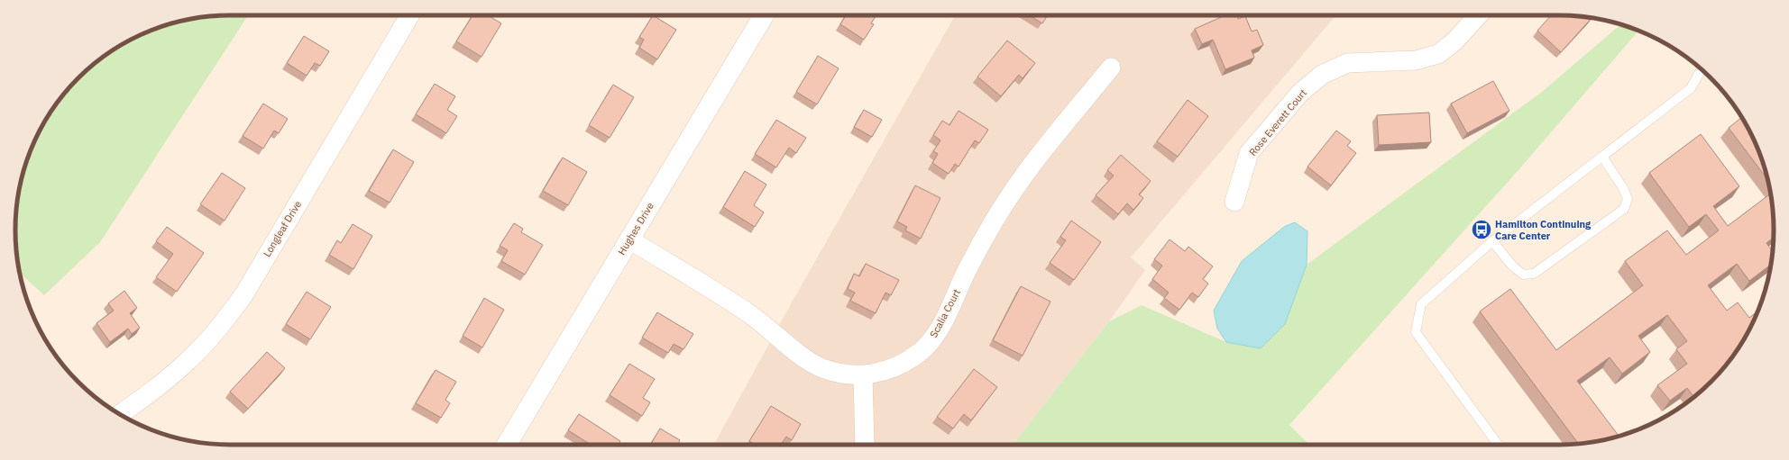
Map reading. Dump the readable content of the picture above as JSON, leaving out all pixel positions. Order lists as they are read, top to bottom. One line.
{"streets":{"street":["Rose Everett Court","Longleaf Drive","Hughes Drive","Scalia Court"]},"crossings":[["Hughes Drive","Scalia Court"]],"places":{"bus stop":["Hamilton Continuing Care Center"]}}
